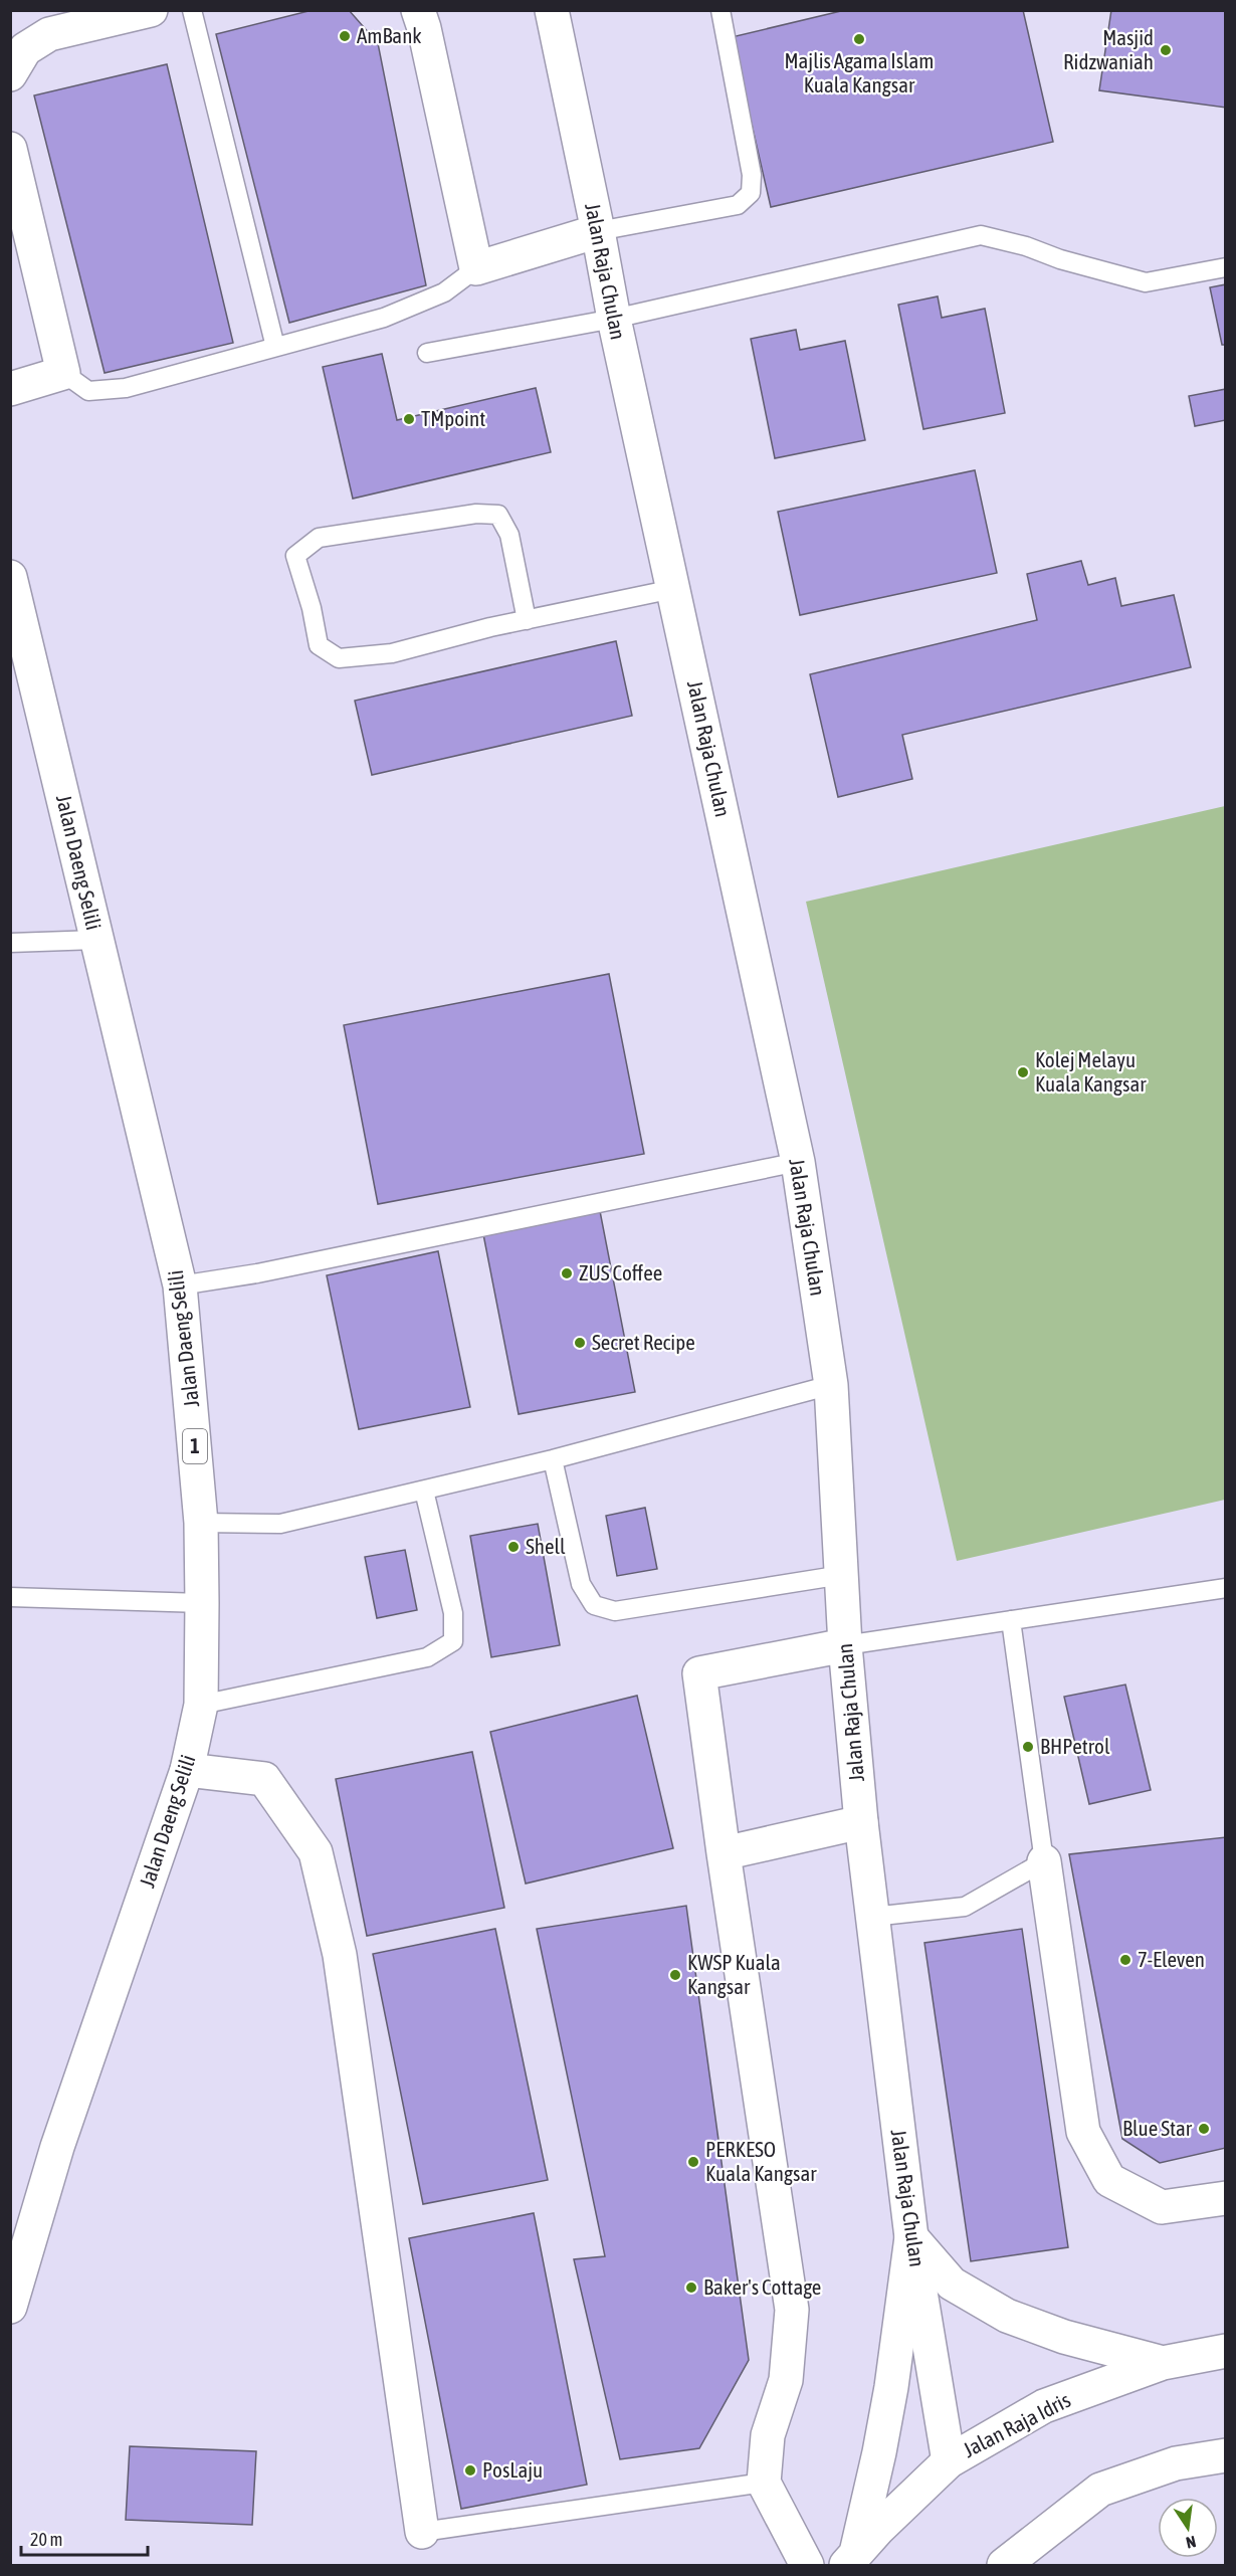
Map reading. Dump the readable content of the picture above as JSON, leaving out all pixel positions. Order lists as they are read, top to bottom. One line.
{"streets":{"main road":["Jalan Raja Chulan","Jalan Daeng Selili","1","Jalan Raja Idris"]},"crossings":[["Jalan Raja Chulan","Jalan Raja Idris"]],"places":["AmBank","Majlis Agama Islam Kuala Kangsar","Masjid Ridzwaniah","TMpoint","Kolej Melayu Kuala Kangsar","ZUS Coffee","Secret Recipe","Shell","BHPetrol","7-Eleven","KWSP Kuala Kangsar","Blue Star","PERKESO Kuala Kangsar","Baker's Cottage","PosLaju"],"scale_bar":"20 m","north":"bottom"}
